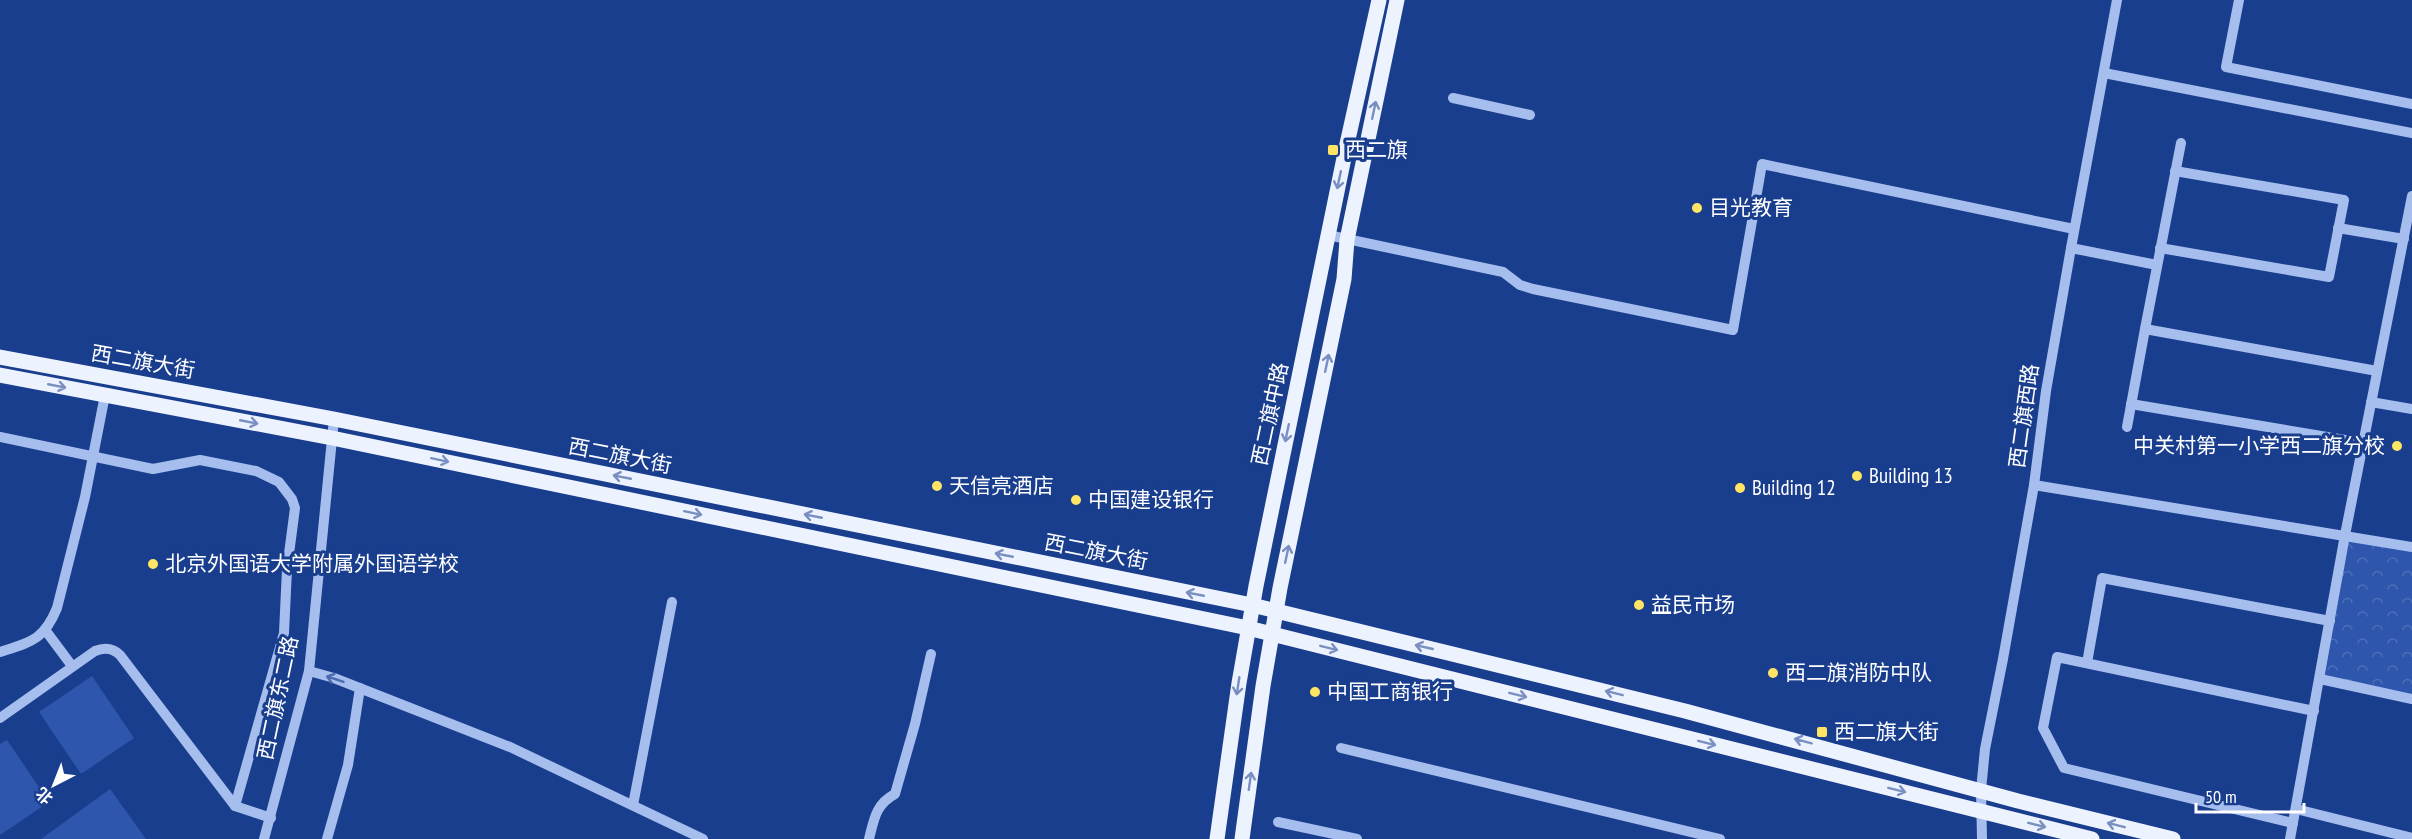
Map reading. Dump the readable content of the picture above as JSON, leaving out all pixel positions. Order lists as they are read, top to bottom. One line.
{"streets":{"main road":["西二旗大街","西二旗中路"],"street":["西二旗西路","西二旗东二路"]},"crossings":[["西二旗大街","西二旗中路"],["西二旗大街","西二旗西路"],["西二旗大街","西二旗东二路"]],"places":{"transit":["西二旗","西二旗大街"],"other":["目光教育","中关村第一小学西二旗分校","Building 13","天信亮酒店","Building 12","中国建设银行","北京外国语大学附属外国语学校","益民市场","西二旗消防中队","中国工商银行"]},"scale_bar":"50 m","north":"bottom left"}
